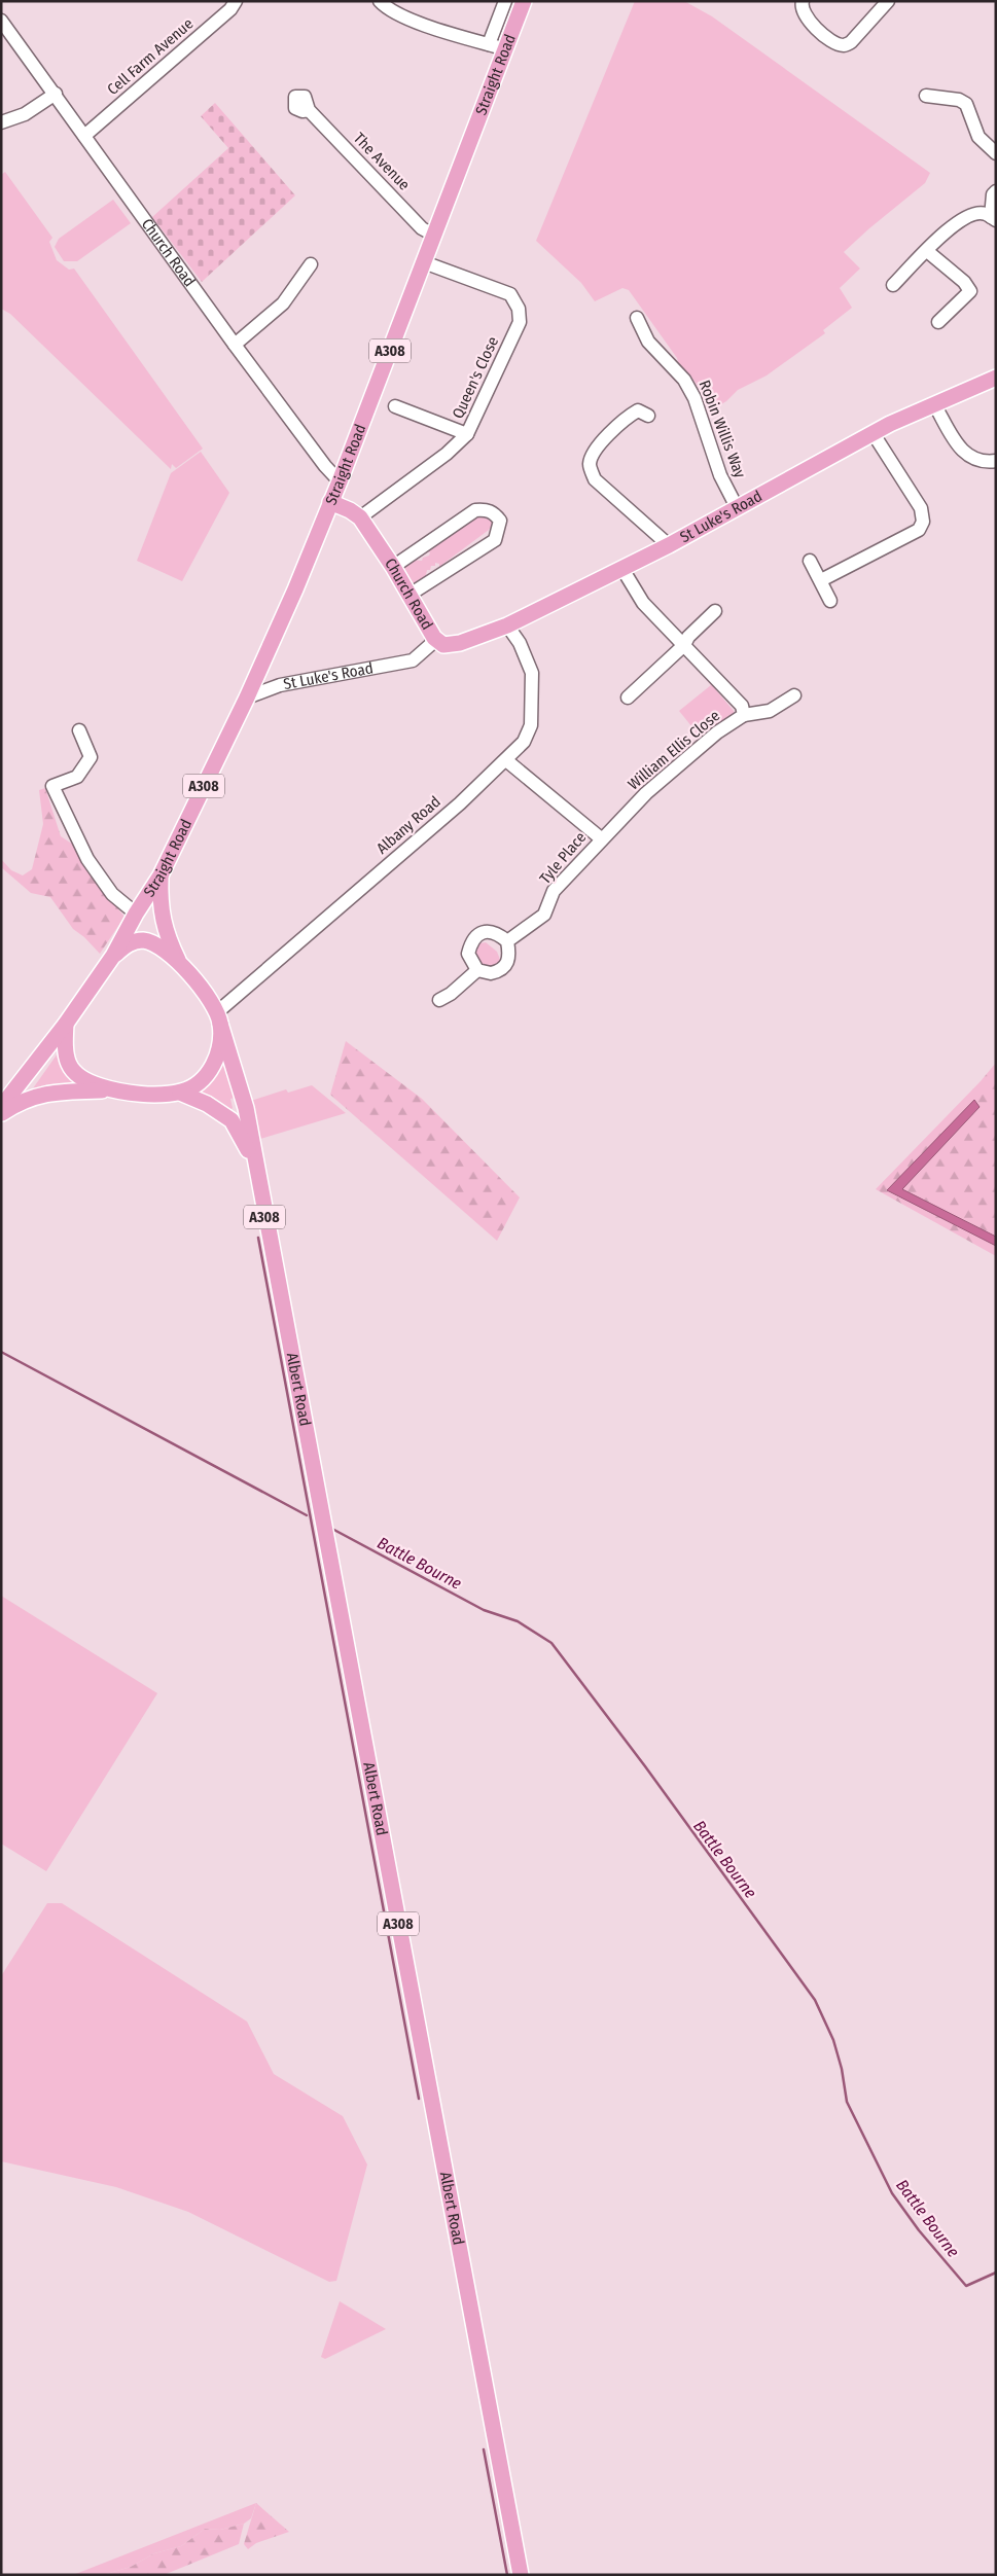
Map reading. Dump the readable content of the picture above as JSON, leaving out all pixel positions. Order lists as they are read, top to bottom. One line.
{"streets":{"main road":["Straight Road","Church Road","A308","St Luke's Road","Albert Road"],"street":["Cell Farm Avenue","The Avenue","Queen's Close","Robin Willis Way","William Ellis Close","Albany Road","Tyle Place"]},"crossings":[["Cell Farm Avenue","Church Road"],["Straight Road","The Avenue"],["Straight Road","Church Road"],["Straight Road","A308"],["Straight Road","Queen's Close"],["Straight Road","St Luke's Road"],["Church Road","Queen's Close"],["Church Road","St Luke's Road"],["A308","Albany Road"],["A308","Albert Road"],["Robin Willis Way","St Luke's Road"],["St Luke's Road","William Ellis Close"],["St Luke's Road","Albany Road"],["William Ellis Close","Tyle Place"],["Albany Road","Albert Road"]],"water":["Battle Bourne"]}
